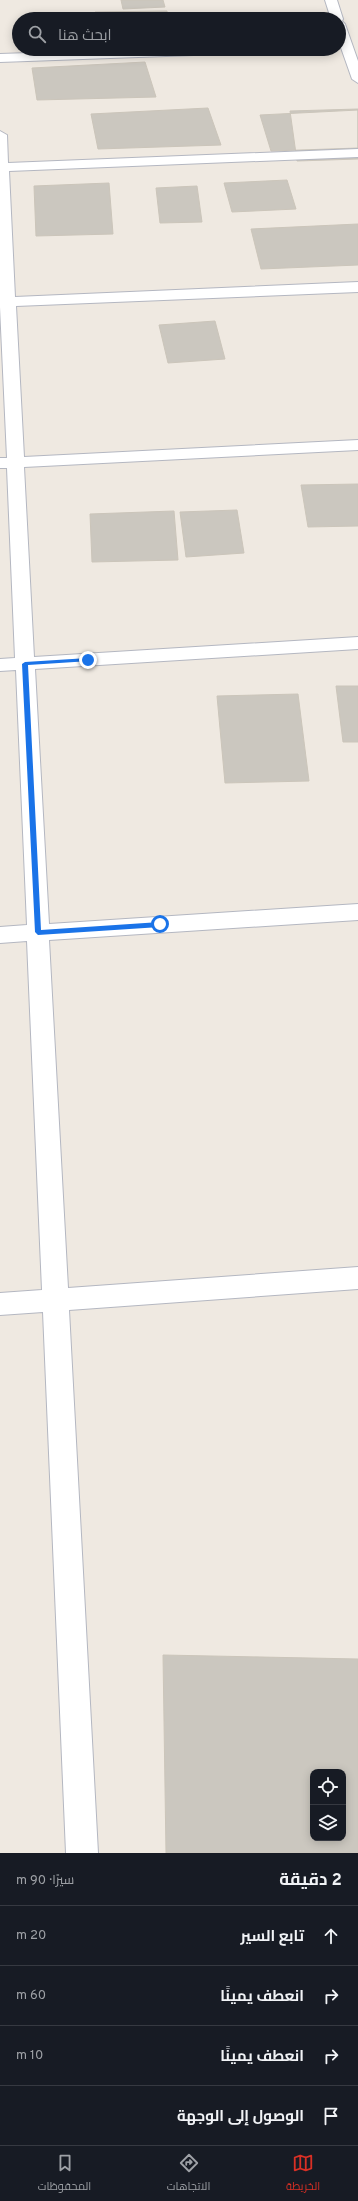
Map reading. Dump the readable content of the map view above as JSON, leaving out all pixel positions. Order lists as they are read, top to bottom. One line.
{"page":{"search":"ابحث هنا","heading":["2 دقيقة","سيرًا · 90 m"],"list":[["تابع السير","20 m"],["انعطف يمينًا","60 m"],["انعطف يمينًا","10 m"],"الوصول إلى الوجهة"],"nav":["الخريطة","الاتجاهات","المحفوظات"]}}
